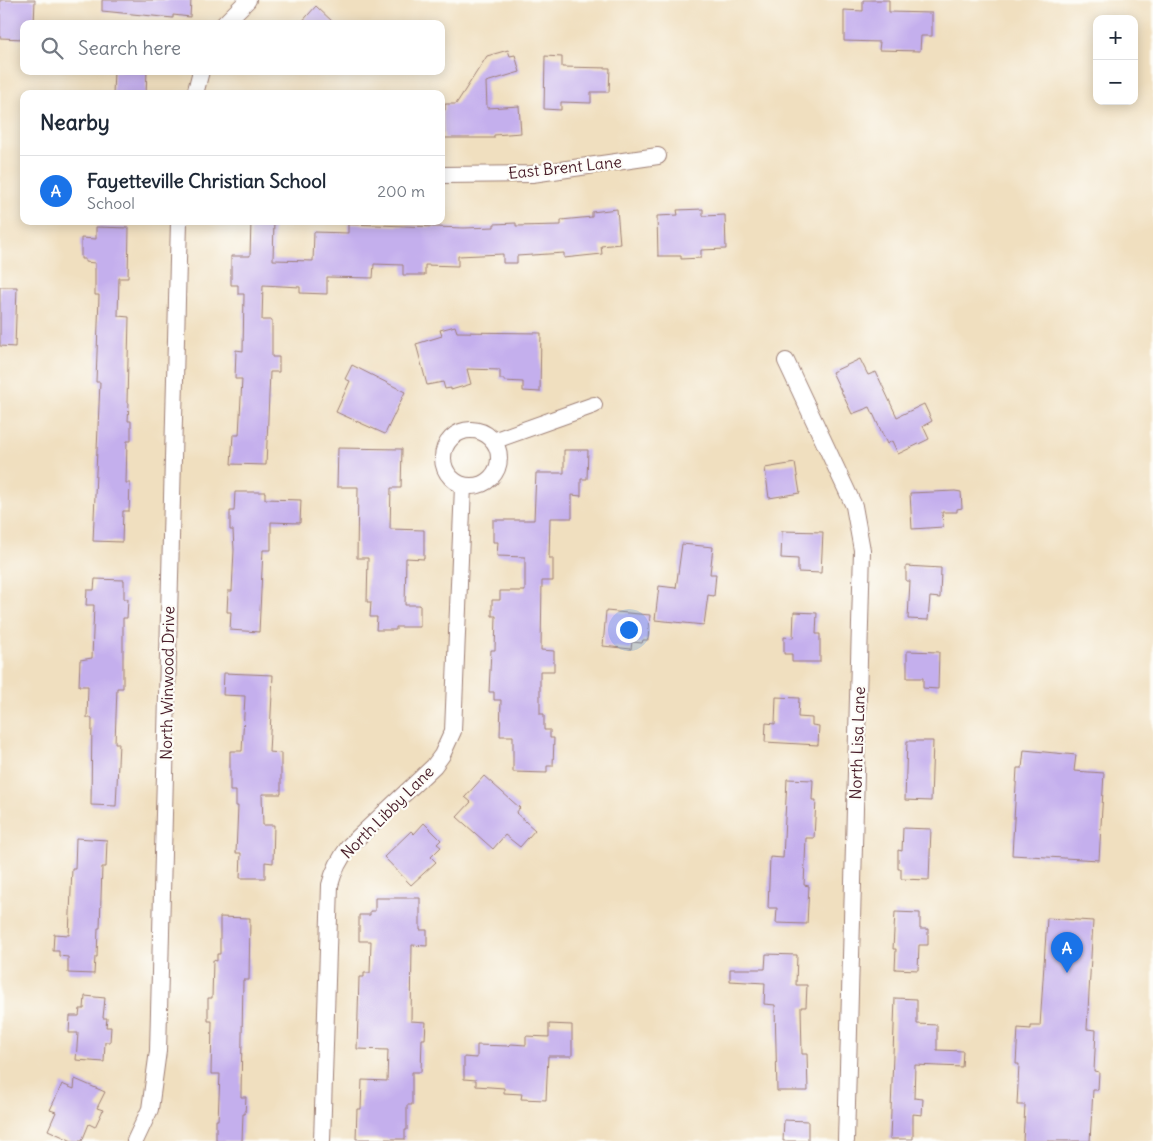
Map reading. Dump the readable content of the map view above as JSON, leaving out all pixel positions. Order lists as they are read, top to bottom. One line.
{"streets":{"street":["East Brent Lane","North Winwood Drive","North Lisa Lane","North Libby Lane"]},"page":{"map_buttons":["+","−"],"search":"Search here","heading":"Nearby","list":[{"mark":"A","name":"Fayetteville Christian School","note":"School","value":"200 m"}],"pins":"A"}}
